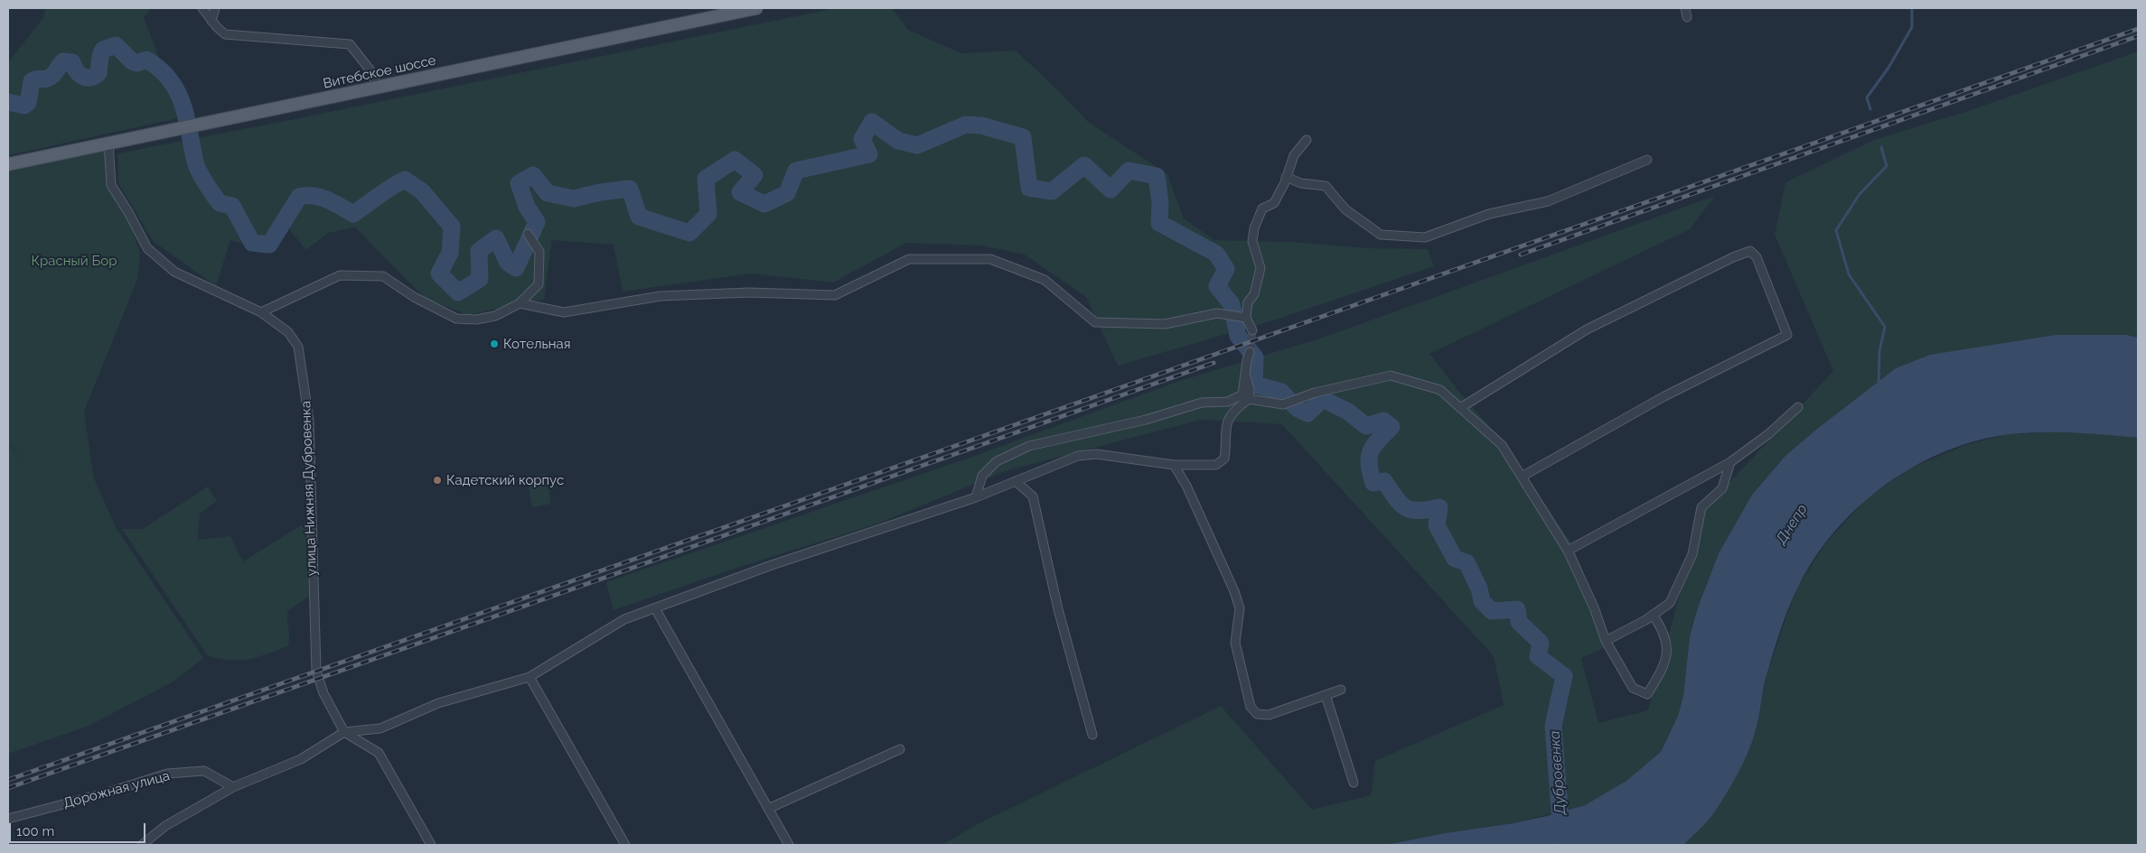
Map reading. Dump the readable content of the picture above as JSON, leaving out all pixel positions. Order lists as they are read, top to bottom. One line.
{"streets":{"main road":["Витебское шоссе"],"street":["улица Нижняя Дубровенка","Дорожная улица"]},"crossings":[["Витебское шоссе","улица Нижняя Дубровенка"]],"water":["Днепр","Дубровенка"],"parks":["Красный Бор"],"places":["Котельная","Кадетский корпус"],"scale_bar":"100 m"}
